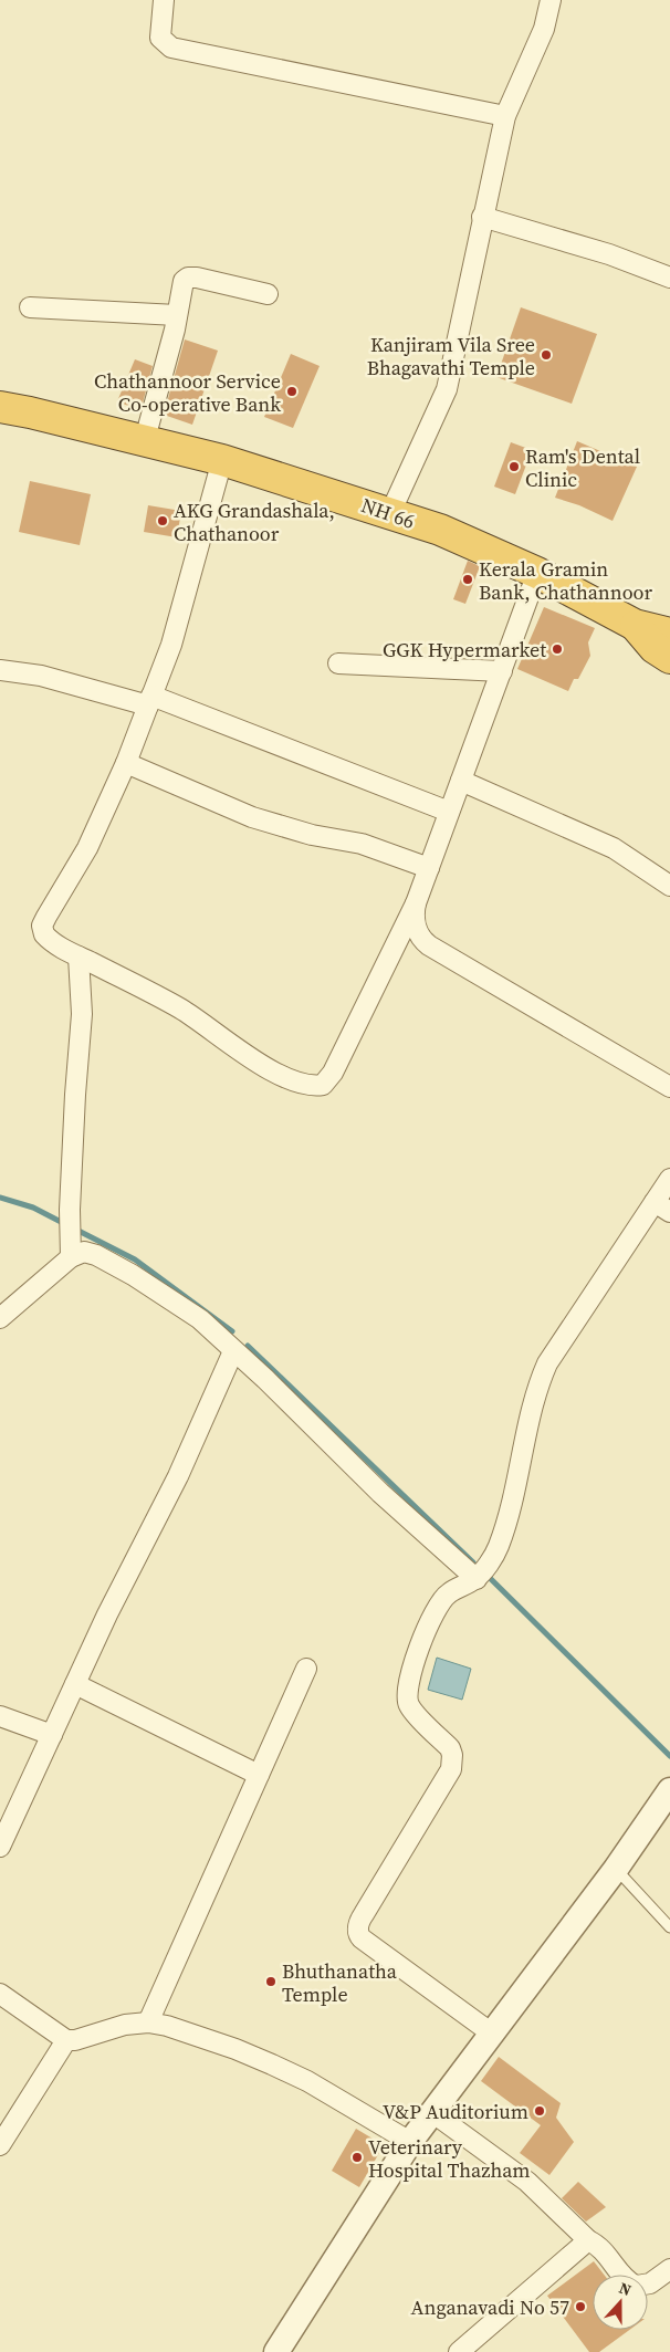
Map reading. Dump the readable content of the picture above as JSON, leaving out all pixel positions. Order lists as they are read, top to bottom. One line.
{"streets":{"highway":["NH 66"]},"places":["Kanjiram Vila Sree Bhagavathi Temple","Chathannoor Service Co-operative Bank","Ram's Dental Clinic","AKG Grandashala, Chathanoor","Kerala Gramin Bank, Chathannoor","GGK Hypermarket","Bhuthanatha Temple","V&P Auditorium","Veterinary Hospital Thazham","Anganavadi No 57"],"north":"top"}
